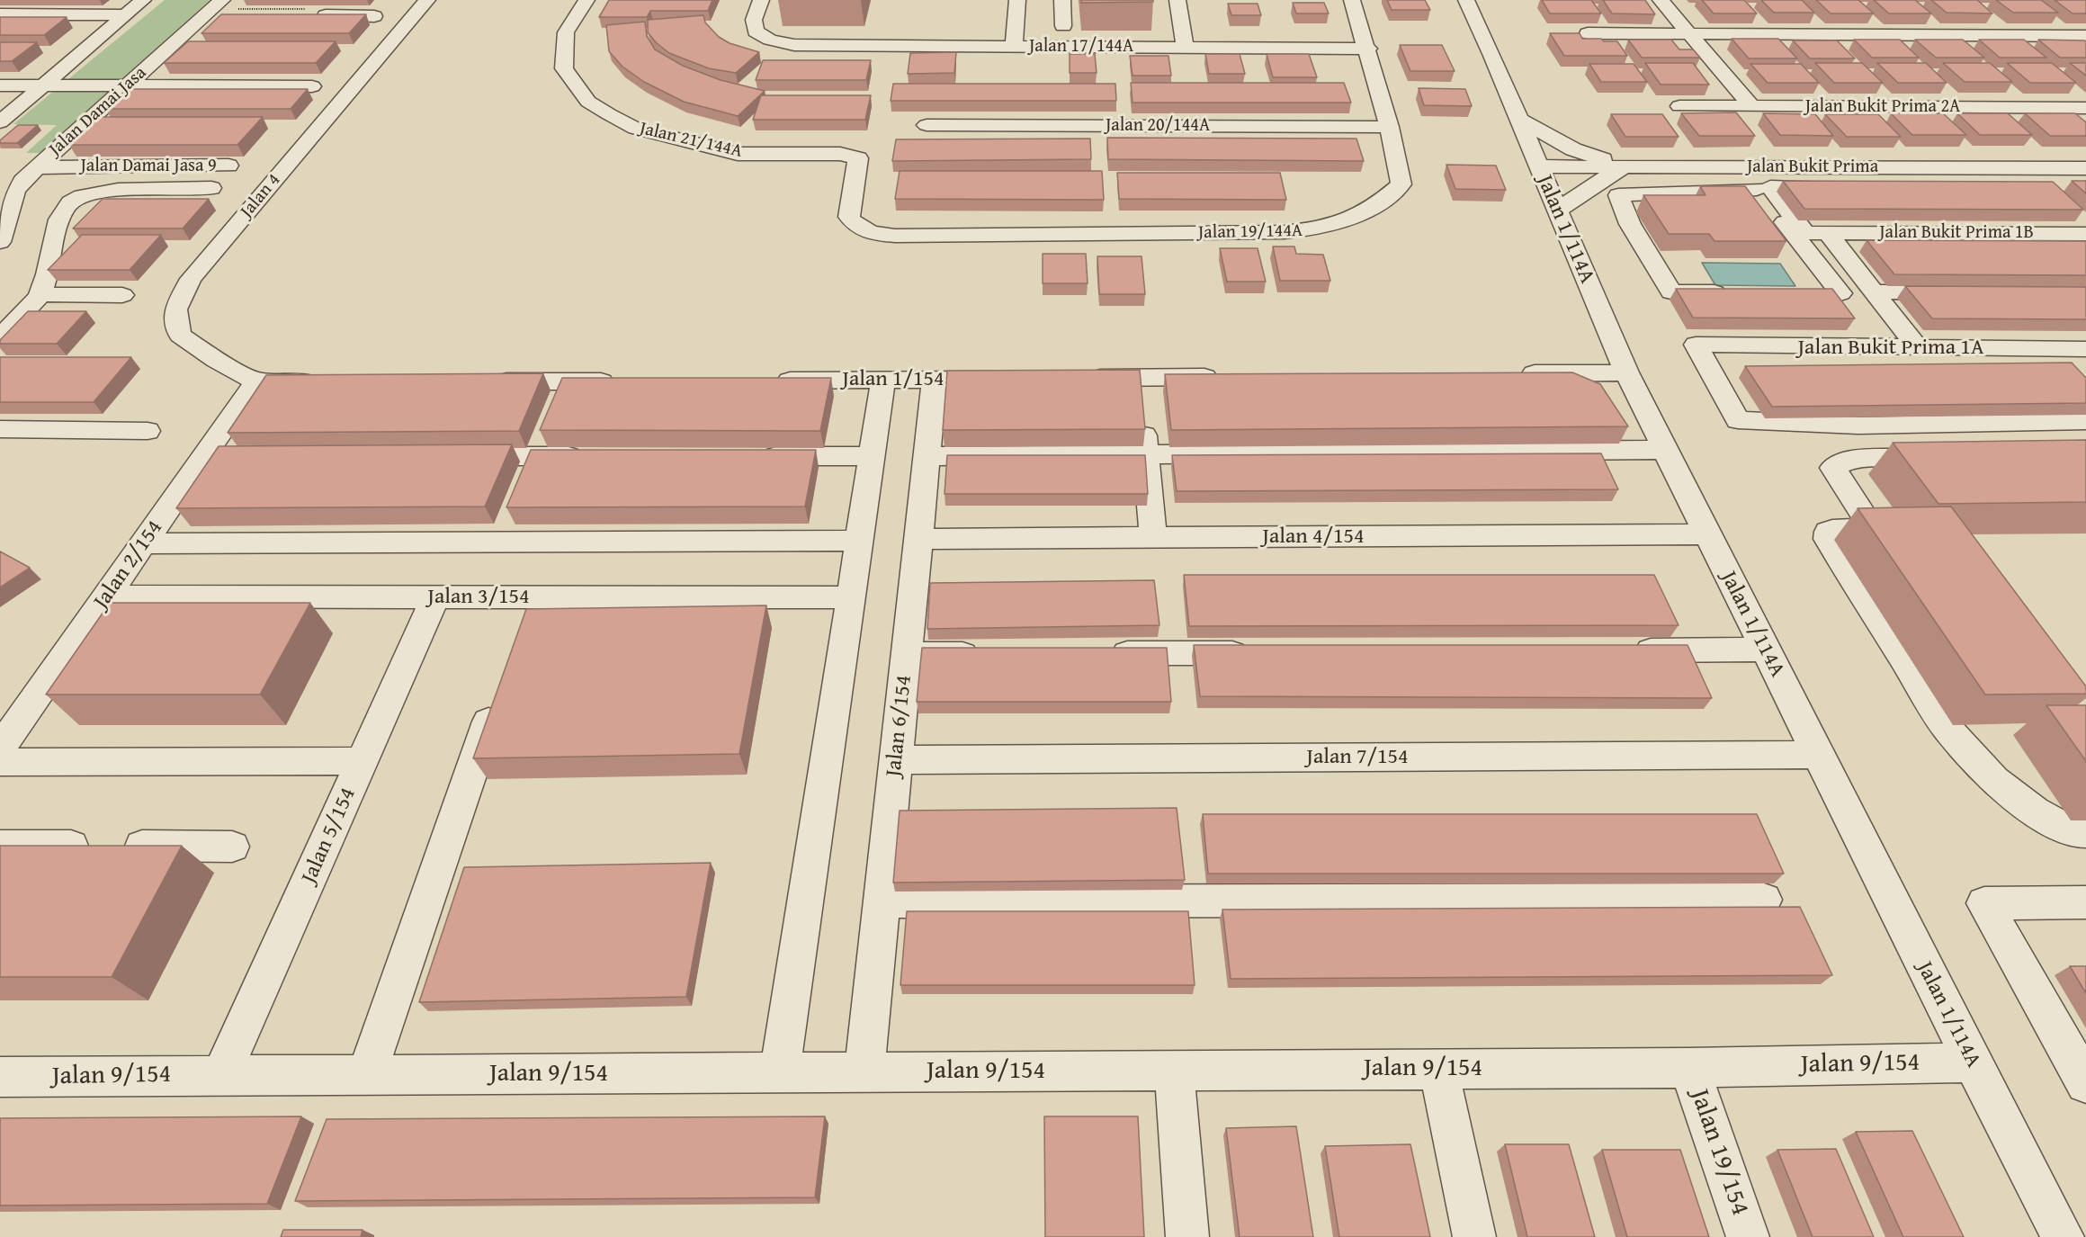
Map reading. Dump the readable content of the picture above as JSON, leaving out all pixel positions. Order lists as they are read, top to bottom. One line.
{"streets":{"street":["Jalan 17/144A","Jalan Bukit Prima 2A","Jalan Damai Jasa","Jalan 20/144A","Jalan 21/144A","Jalan Damai Jasa 9","Jalan Bukit Prima","Jalan 4","Jalan 1/114A","Jalan 19/144A","Jalan Bukit Prima 1B","Jalan Bukit Prima 1A","Jalan 1/154","Jalan 4/154","Jalan 2/154","Jalan 3/154","Jalan 6/154","Jalan 7/154","Jalan 5/154","Jalan 9/154","Jalan 19/154"]},"crossings":[["Jalan 17/144A","Jalan 19/144A"],["Jalan Damai Jasa","Jalan Damai Jasa 9"],["Jalan 20/144A","Jalan 19/144A"],["Jalan 21/144A","Jalan 19/144A"],["Jalan Bukit Prima","Jalan 1/114A"],["Jalan 4","Jalan 2/154"],["Jalan 1/114A","Jalan 4/154"],["Jalan 1/114A","Jalan 7/154"],["Jalan 1/114A","Jalan 9/154"],["Jalan 1/154","Jalan 6/154"],["Jalan 4/154","Jalan 6/154"],["Jalan 2/154","Jalan 3/154"],["Jalan 3/154","Jalan 5/154"],["Jalan 6/154","Jalan 7/154"],["Jalan 6/154","Jalan 9/154"],["Jalan 5/154","Jalan 9/154"],["Jalan 9/154","Jalan 19/154"]]}
